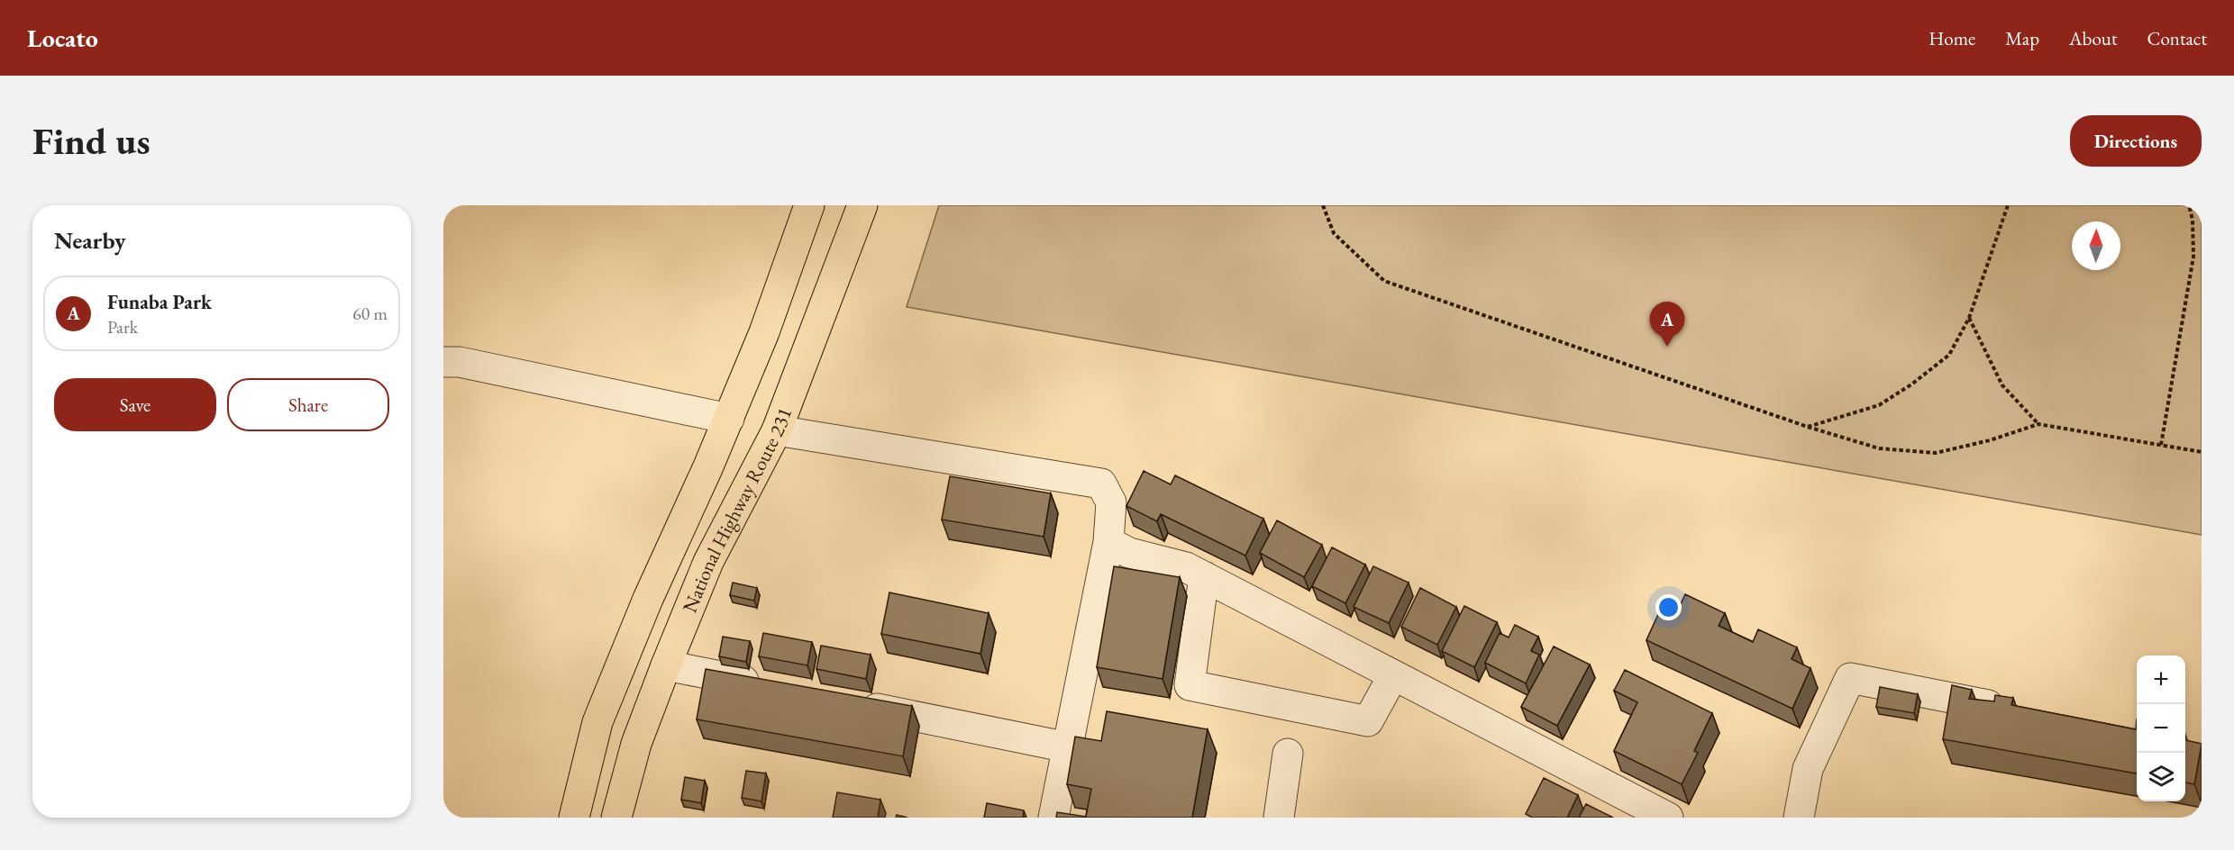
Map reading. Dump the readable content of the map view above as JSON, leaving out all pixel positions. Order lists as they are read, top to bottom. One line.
{"streets":{"highway":["National Highway Route 231"]},"north":"top","page":{"header":"Locato","nav":["Home","Map","About","Contact"],"buttons":["Directions",["Save","Share"]],"title":"Find us","heading":"Nearby","list":[{"mark":"A","name":"Funaba Park","note":"Park","value":"60 m"}],"pins":"A","map_buttons":["+","−"]}}
